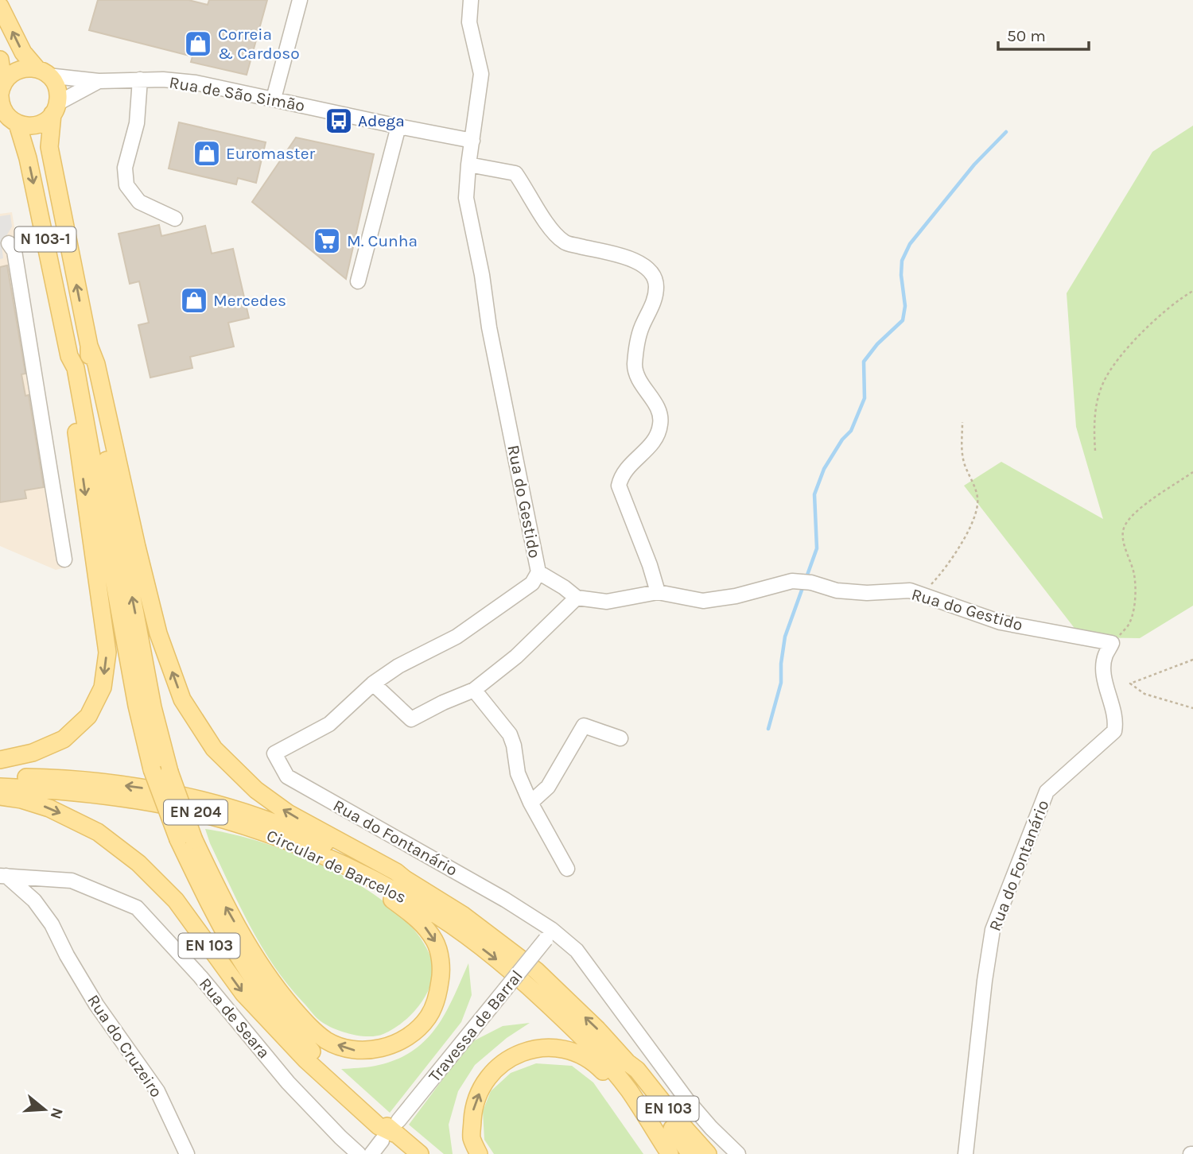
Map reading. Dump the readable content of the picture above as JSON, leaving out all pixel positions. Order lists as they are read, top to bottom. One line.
{"streets":{"main road":["N 103-1","EN 204","Circular de Barcelos","EN 103"],"street":["Rua de São Simão","Rua do Gestido","Rua do Fontanário","Rua de Seara","Travessa de Barral","Rua do Cruzeiro"]},"crossings":[["Rua de São Simão","N 103-1"],["Rua de São Simão","Rua do Gestido"],["Rua do Gestido","Rua do Fontanário"],["Rua do Fontanário","Travessa de Barral"],["EN 103","Travessa de Barral"],["Rua de Seara","Rua do Cruzeiro"]],"places":{"shop":["Correia & Cardoso","Euromaster","Mercedes"],"bus stop":["Adega"],"supermarket":["M. Cunha"]},"scale_bar":"50 m","north":"right"}
